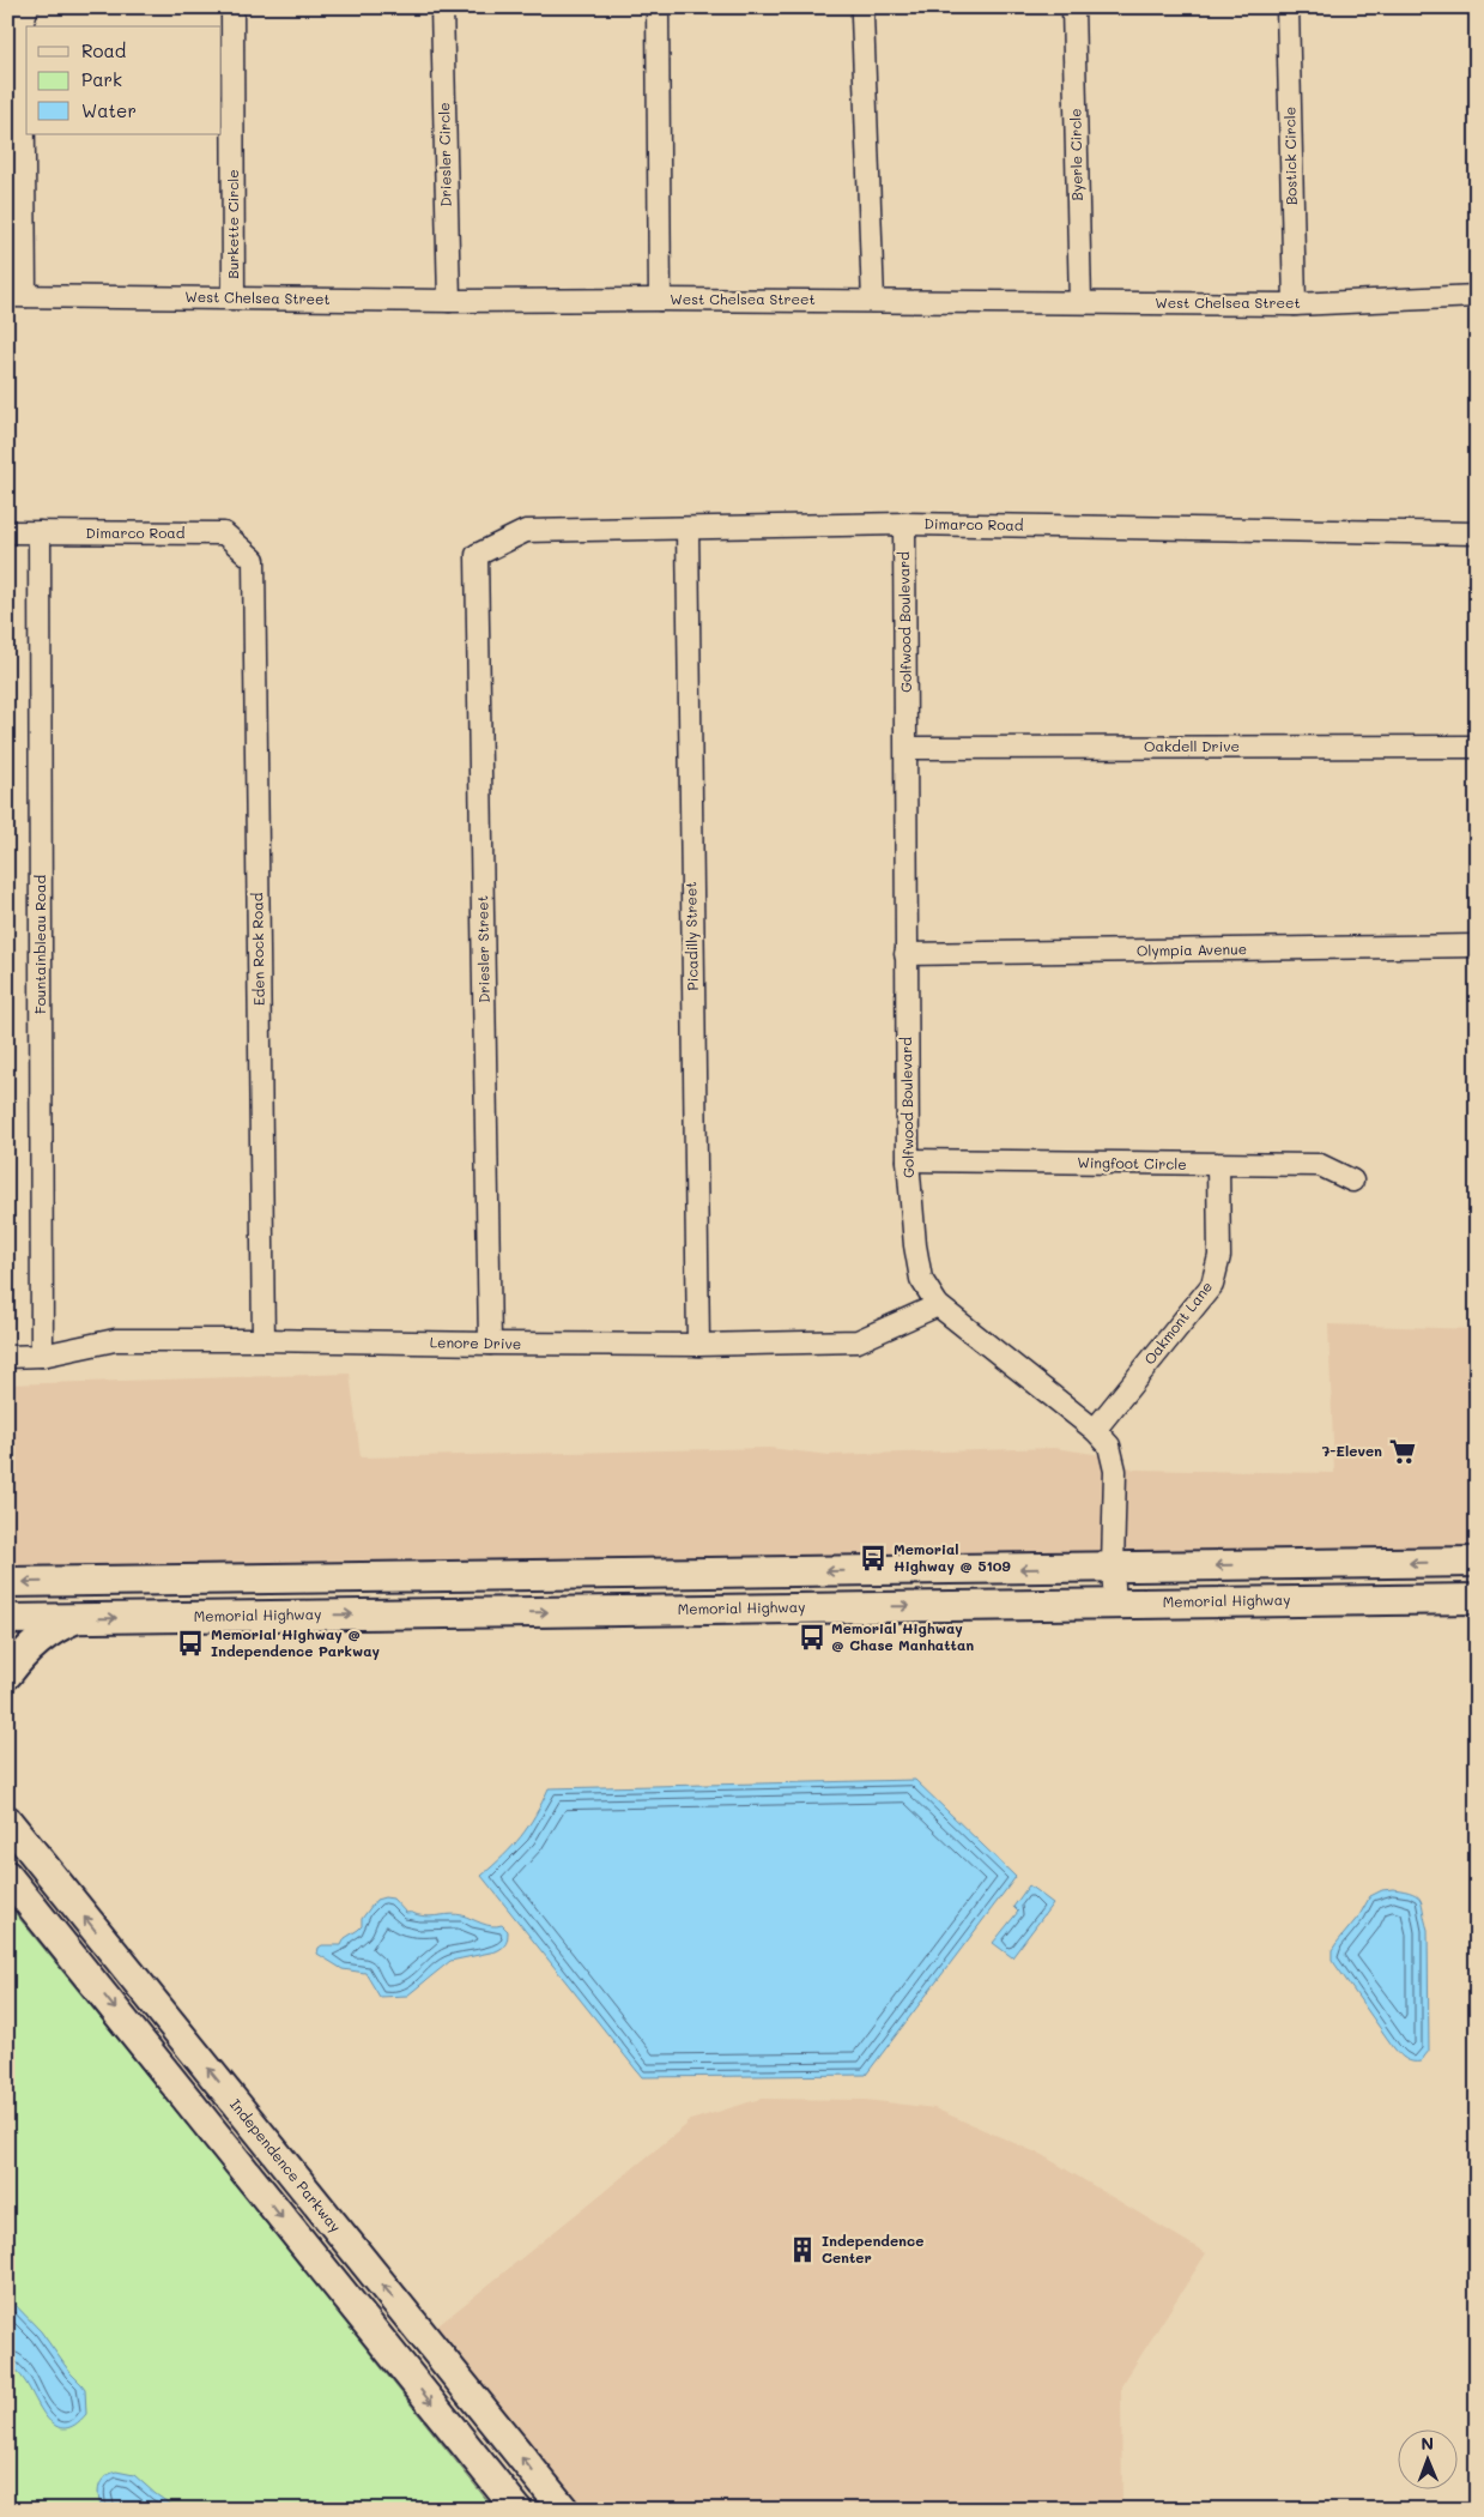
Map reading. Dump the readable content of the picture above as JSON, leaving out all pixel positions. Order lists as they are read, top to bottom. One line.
{"streets":{"main road":["Memorial Highway","Independence Parkway"],"street":["Driesler Circle","Byerle Circle","Bostick Circle","Burkette Circle","West Chelsea Street","Dimarco Road","Golfwood Boulevard","Oakdell Drive","Picadilly Street","Fountainbleau Road","Eden Rock Road","Driesler Street","Olympia Avenue","Wingfoot Circle","Oakmont Lane","Lenore Drive"]},"crossings":[["Driesler Circle","West Chelsea Street"],["Byerle Circle","West Chelsea Street"],["Bostick Circle","West Chelsea Street"],["Burkette Circle","West Chelsea Street"],["Dimarco Road","Golfwood Boulevard"],["Dimarco Road","Picadilly Street"],["Dimarco Road","Fountainbleau Road"],["Dimarco Road","Eden Rock Road"],["Dimarco Road","Driesler Street"],["Golfwood Boulevard","Oakdell Drive"],["Golfwood Boulevard","Olympia Avenue"],["Golfwood Boulevard","Wingfoot Circle"],["Golfwood Boulevard","Oakmont Lane"],["Golfwood Boulevard","Lenore Drive"],["Golfwood Boulevard","Memorial Highway"],["Picadilly Street","Lenore Drive"],["Fountainbleau Road","Lenore Drive"],["Eden Rock Road","Lenore Drive"],["Driesler Street","Lenore Drive"],["Wingfoot Circle","Oakmont Lane"]],"places":{"supermarket":["7-Eleven"],"bus stop":["Memorial Highway @ 5109","Memorial Highway @ Chase Manhattan","Memorial Highway @ Independence Parkway"],"building":["Independence Center"]},"legend":["Road","Park","Water"],"north":"top"}
